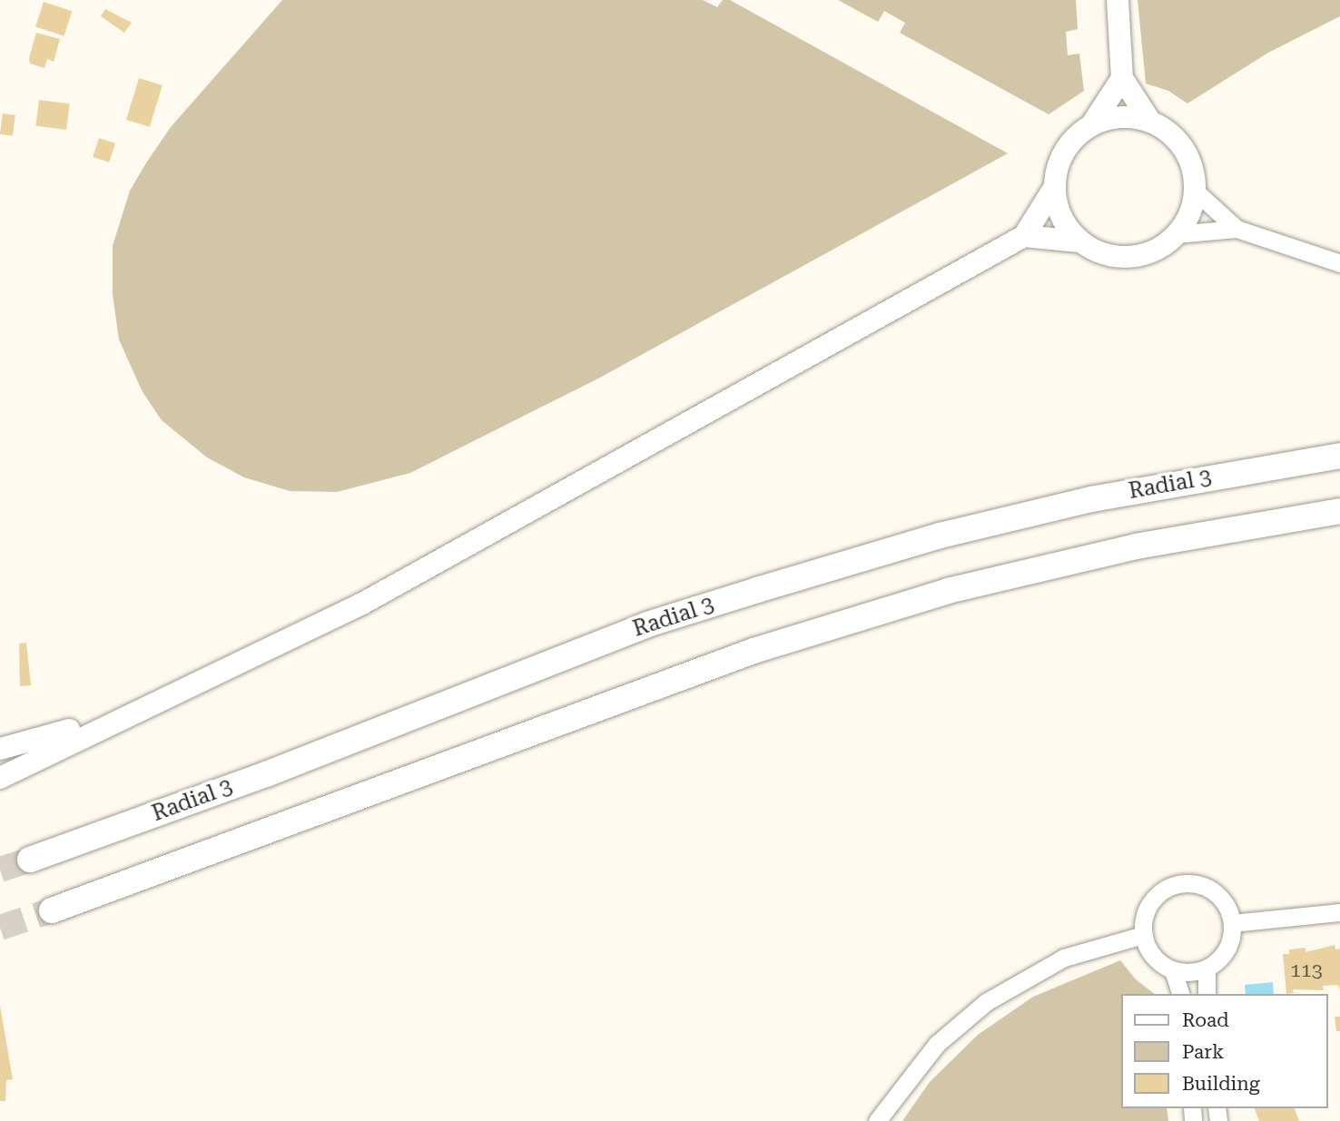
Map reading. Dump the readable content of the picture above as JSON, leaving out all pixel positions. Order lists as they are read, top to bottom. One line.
{"streets":{"highway":["Radial 3"]},"house_numbers":["113"],"legend":["Road","Park","Building"]}
